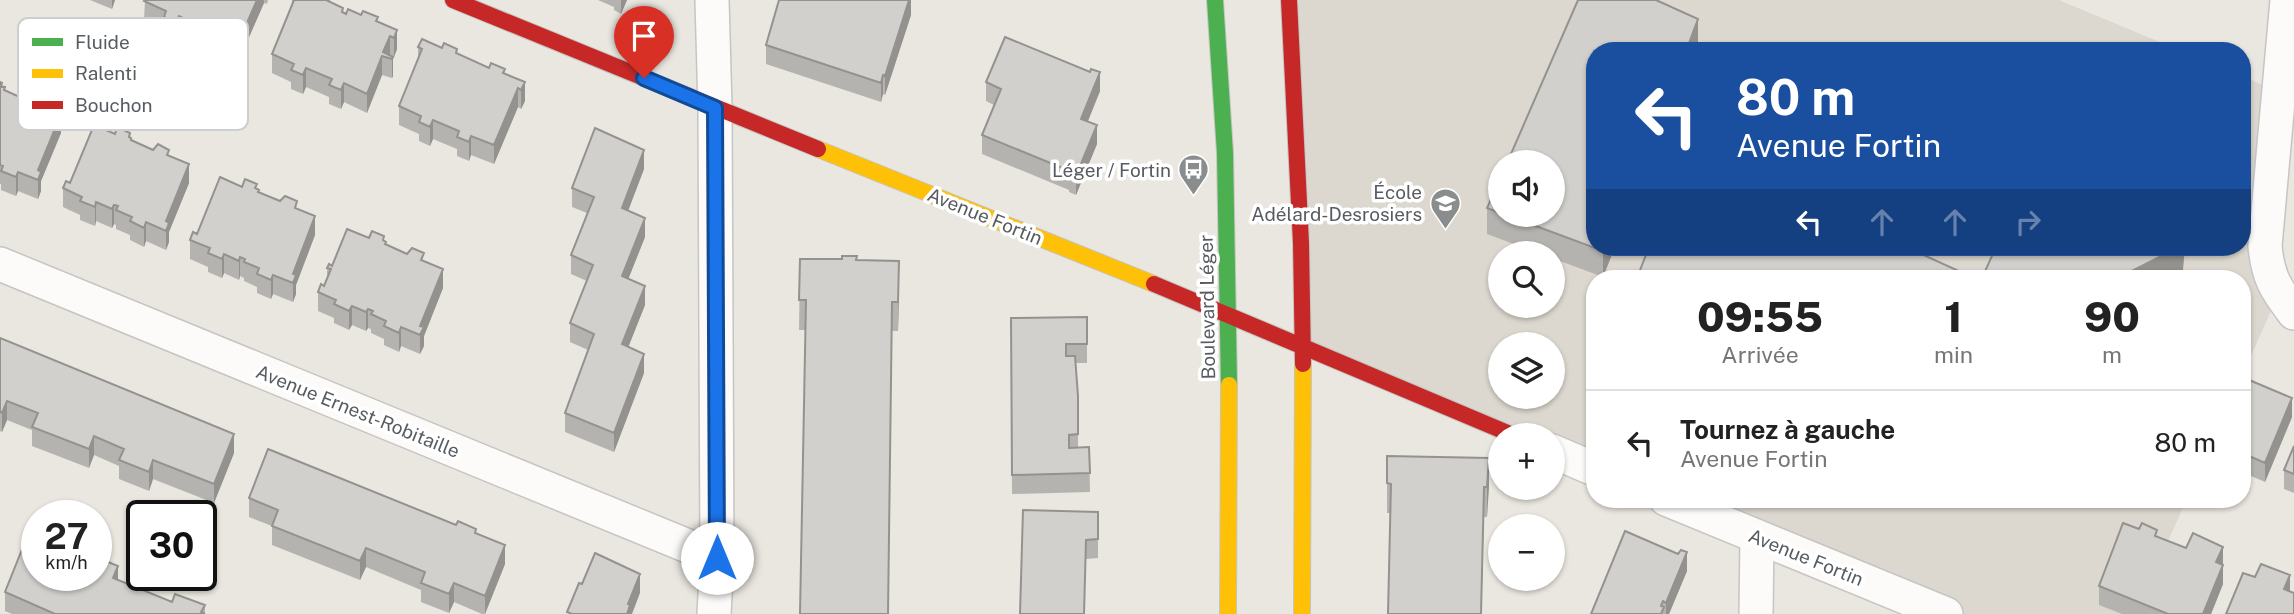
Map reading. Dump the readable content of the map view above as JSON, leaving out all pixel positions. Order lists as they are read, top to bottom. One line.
{"streets":{"main road":["Avenue Fortin","Boulevard Léger"],"street":["Avenue Ernest-Robitaille"]},"crossings":[["Avenue Fortin","Boulevard Léger"]],"places":{"bus stop":["Léger / Fortin"],"school or university":["École Adélard-Desrosiers"]},"legend":["Fluide","Ralenti","Bouchon"],"page":{"turn":["80 m","Avenue Fortin"],"map_buttons":["+","−"],"eta":["09:55","Arrivée","1","min","90","m"],"list":[{"name":"Tournez à gauche","note":"Avenue Fortin","value":"80 m"}],"speed":"27 km/h","limit":"30"}}
